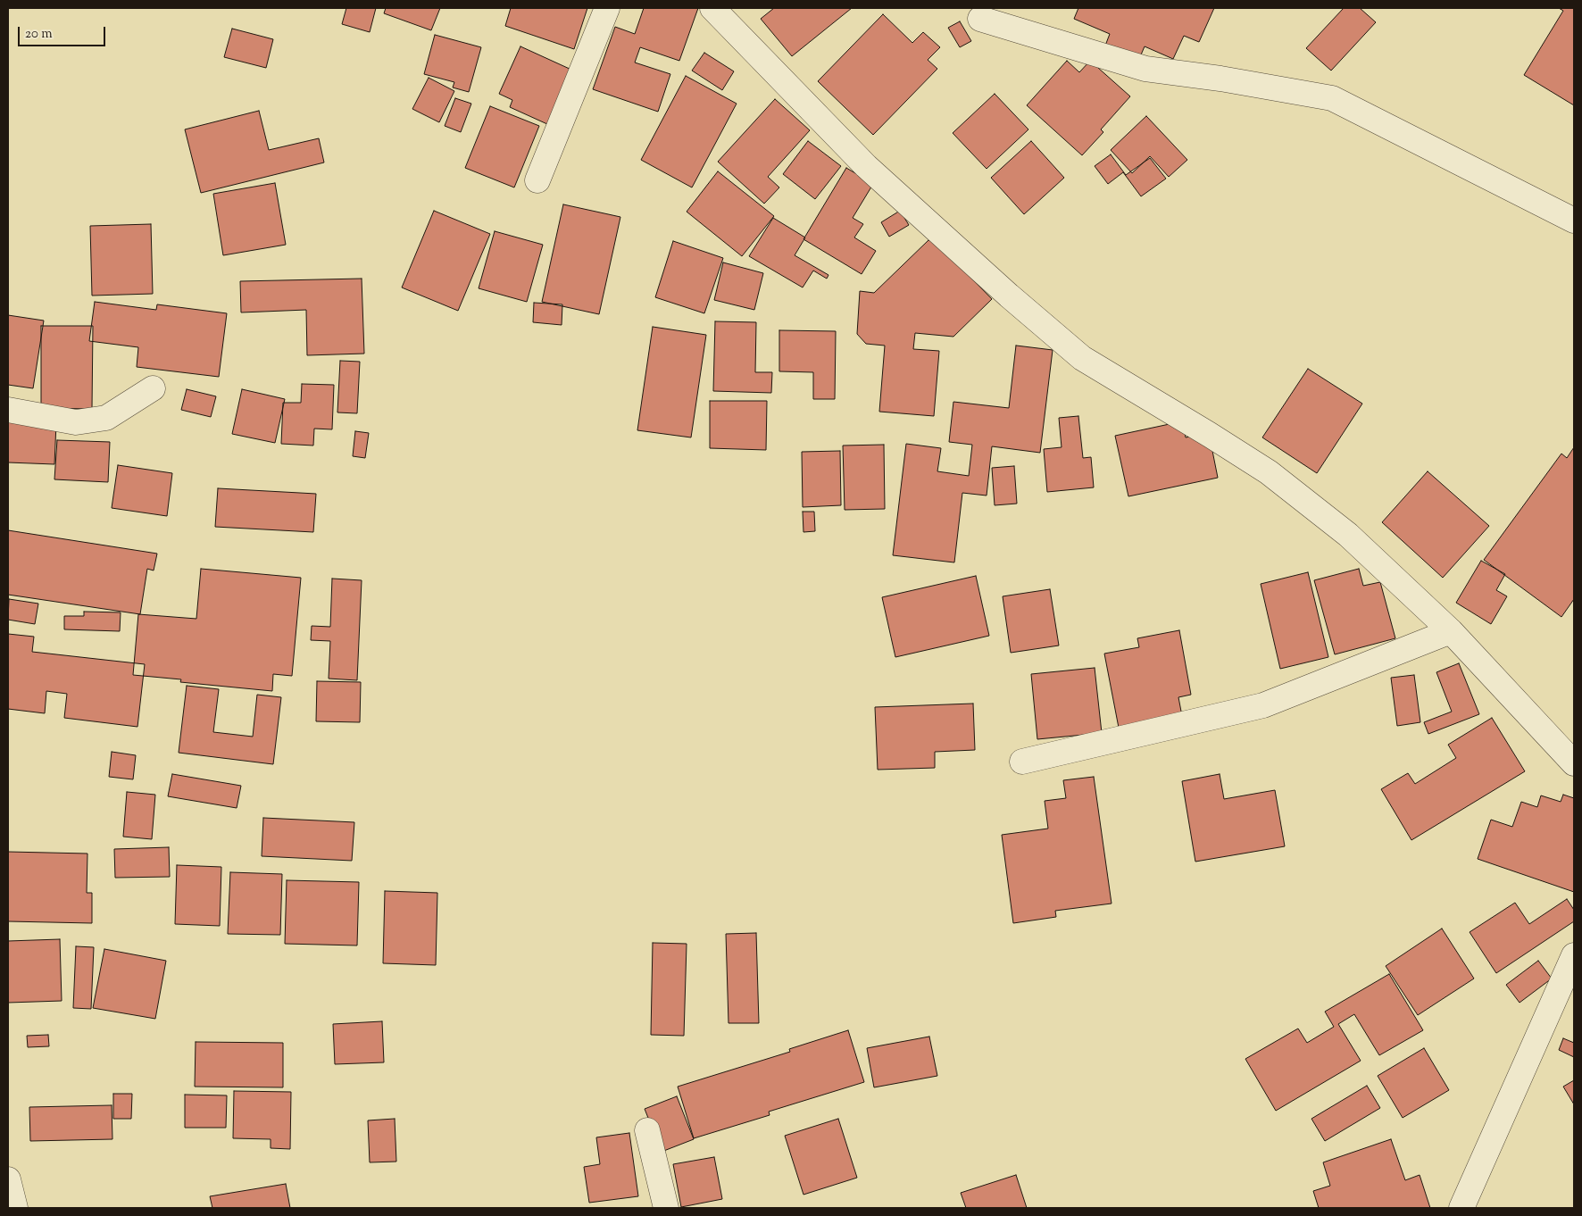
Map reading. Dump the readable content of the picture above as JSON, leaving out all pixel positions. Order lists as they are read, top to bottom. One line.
{"scale_bar":"20 m"}
